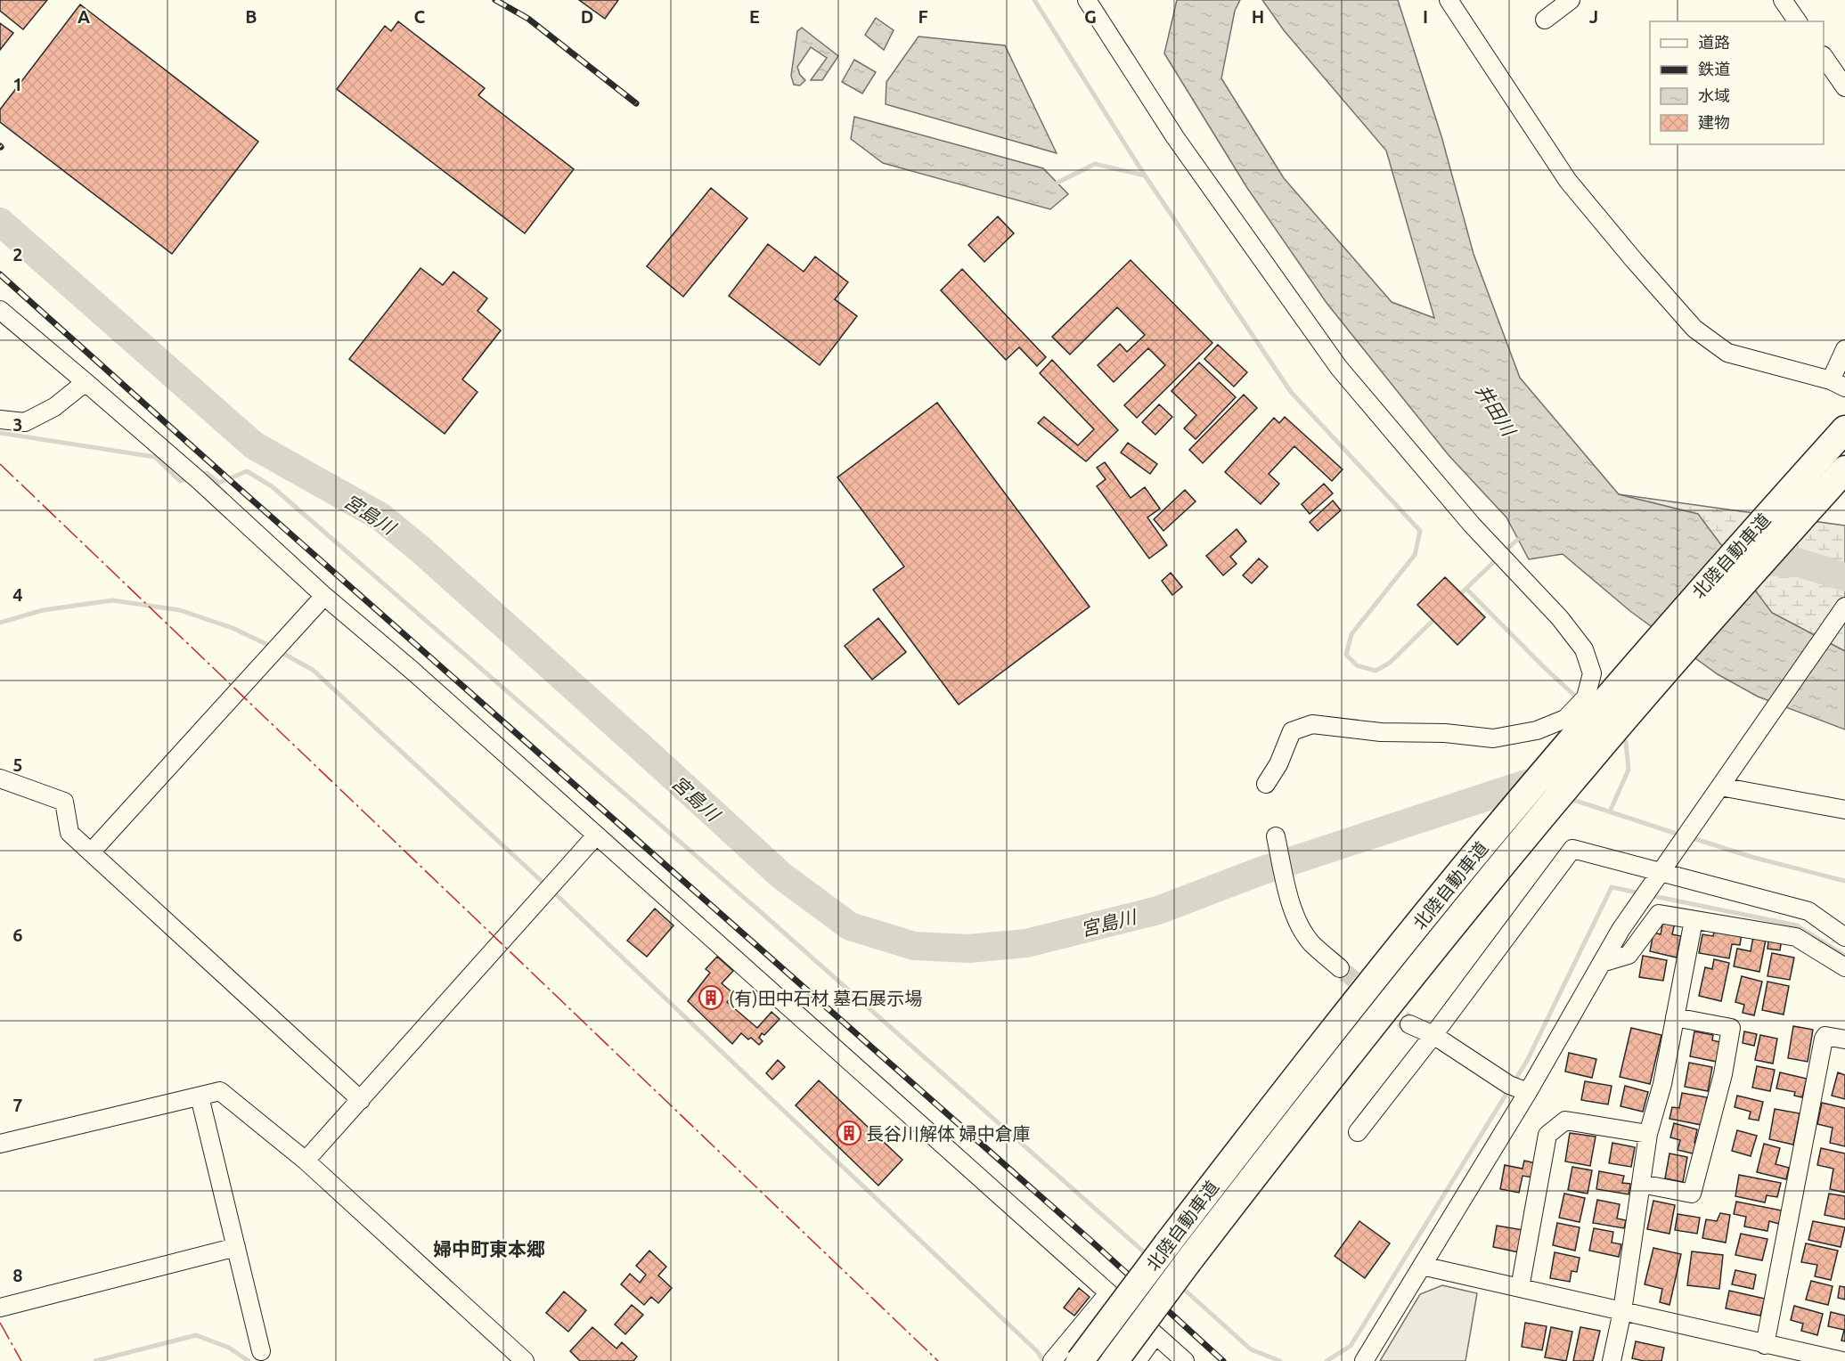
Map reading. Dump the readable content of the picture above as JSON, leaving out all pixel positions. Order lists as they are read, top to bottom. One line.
{"streets":{"highway":["北陸自動車道"]},"districts":["婦中町東本郷"],"water":["井田川","宮島川"],"places":{"building":["(有)田中石材 墓石展示場","長谷川解体 婦中倉庫"]},"legend":["道路","鉄道","水域","建物"],"grid":{"columns":["A","B","C","D","E","F","G","H","I","J"],"rows":["1","2","3","4","5","6","7","8"]}}
